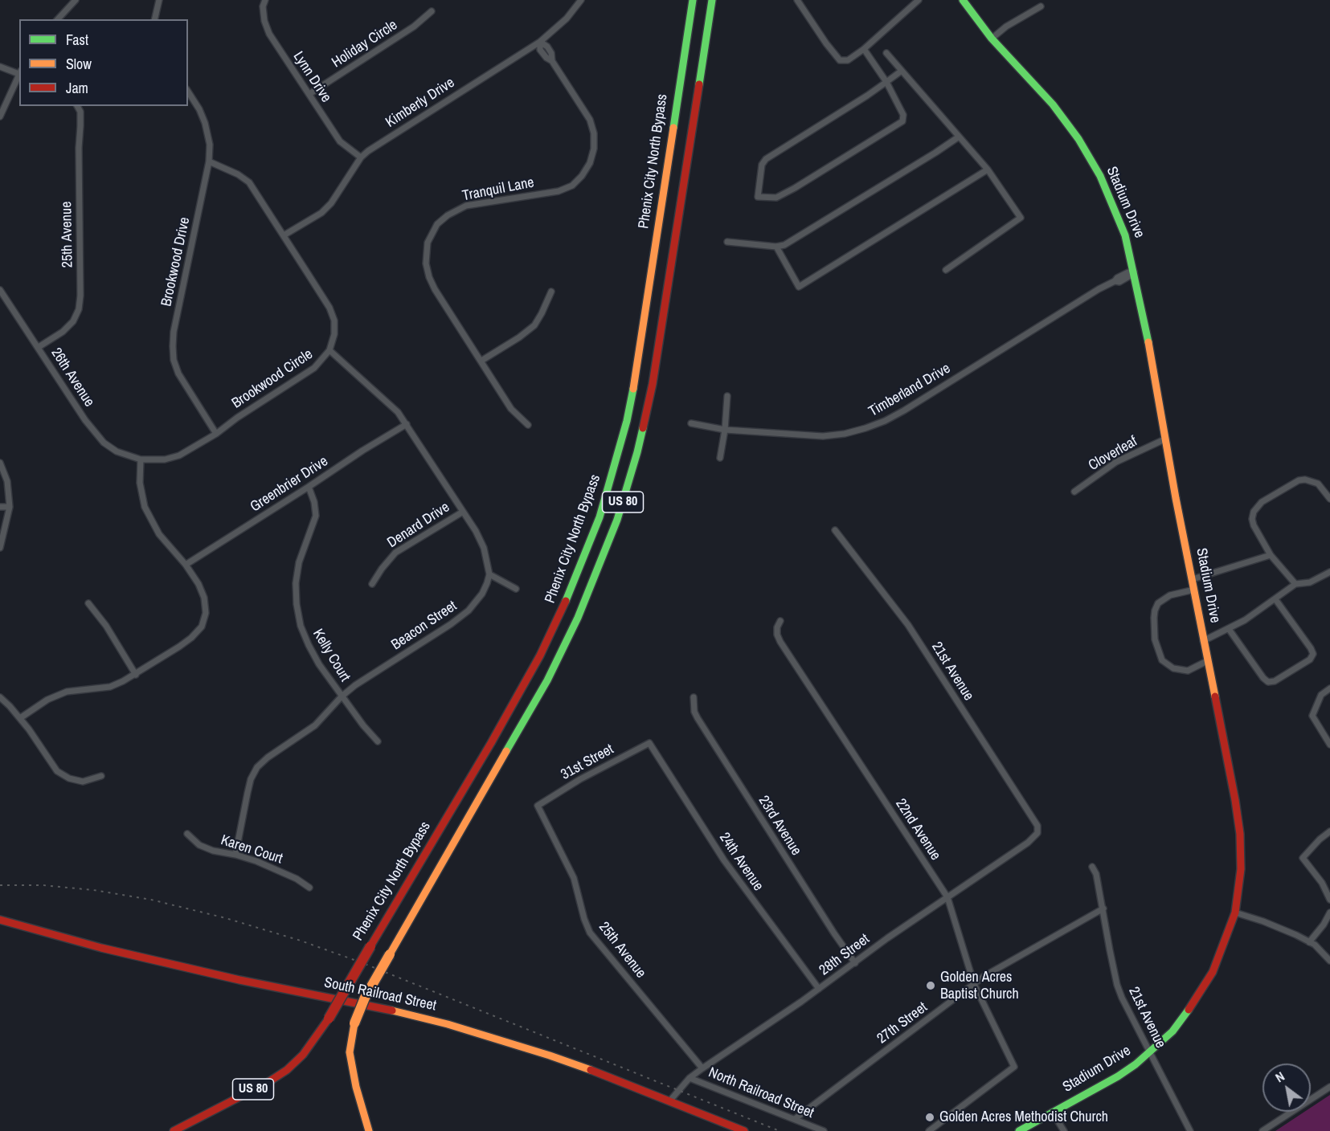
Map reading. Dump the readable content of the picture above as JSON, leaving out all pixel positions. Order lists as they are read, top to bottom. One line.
{"streets":{"main road":["Phenix City North Bypass","Stadium Drive","US 80","South Railroad Street"],"street":["Holiday Circle","Lynn Drive","Kimberly Drive","Tranquil Lane","25th Avenue","Brookwood Drive","26th Avenue","Brookwood Circle","Timberland Drive","Cloverleaf","Greenbrier Drive","Denard Drive","Beacon Street","Kelly Court","21st Avenue","31st Street","23rd Avenue","22nd Avenue","Karen Court","24th Avenue","28th Street","27th Street","North Railroad Street"]},"crossings":[["Holiday Circle","Lynn Drive"],["Lynn Drive","Kimberly Drive"],["Kimberly Drive","Tranquil Lane"],["Kimberly Drive","Brookwood Circle"],["Stadium Drive","Timberland Drive"],["Stadium Drive","Cloverleaf"],["Stadium Drive","21st Avenue"],["25th Avenue","26th Avenue"],["25th Avenue","31st Street"],["25th Avenue","28th Street"],["Brookwood Drive","Brookwood Circle"],["26th Avenue","Brookwood Circle"],["Greenbrier Drive","Kelly Court"],["Beacon Street","Kelly Court"],["Beacon Street","Karen Court"],["21st Avenue","28th Street"],["21st Avenue","27th Street"],["31st Street","24th Avenue"],["23rd Avenue","28th Street"],["22nd Avenue","28th Street"],["22nd Avenue","27th Street"],["24th Avenue","28th Street"],["28th Street","South Railroad Street"],["28th Street","North Railroad Street"],["27th Street","North Railroad Street"]],"places":["Golden Acres Baptist Church","Golden Acres Methodist Church"],"legend":["Fast","Slow","Jam"],"north":"top left"}
